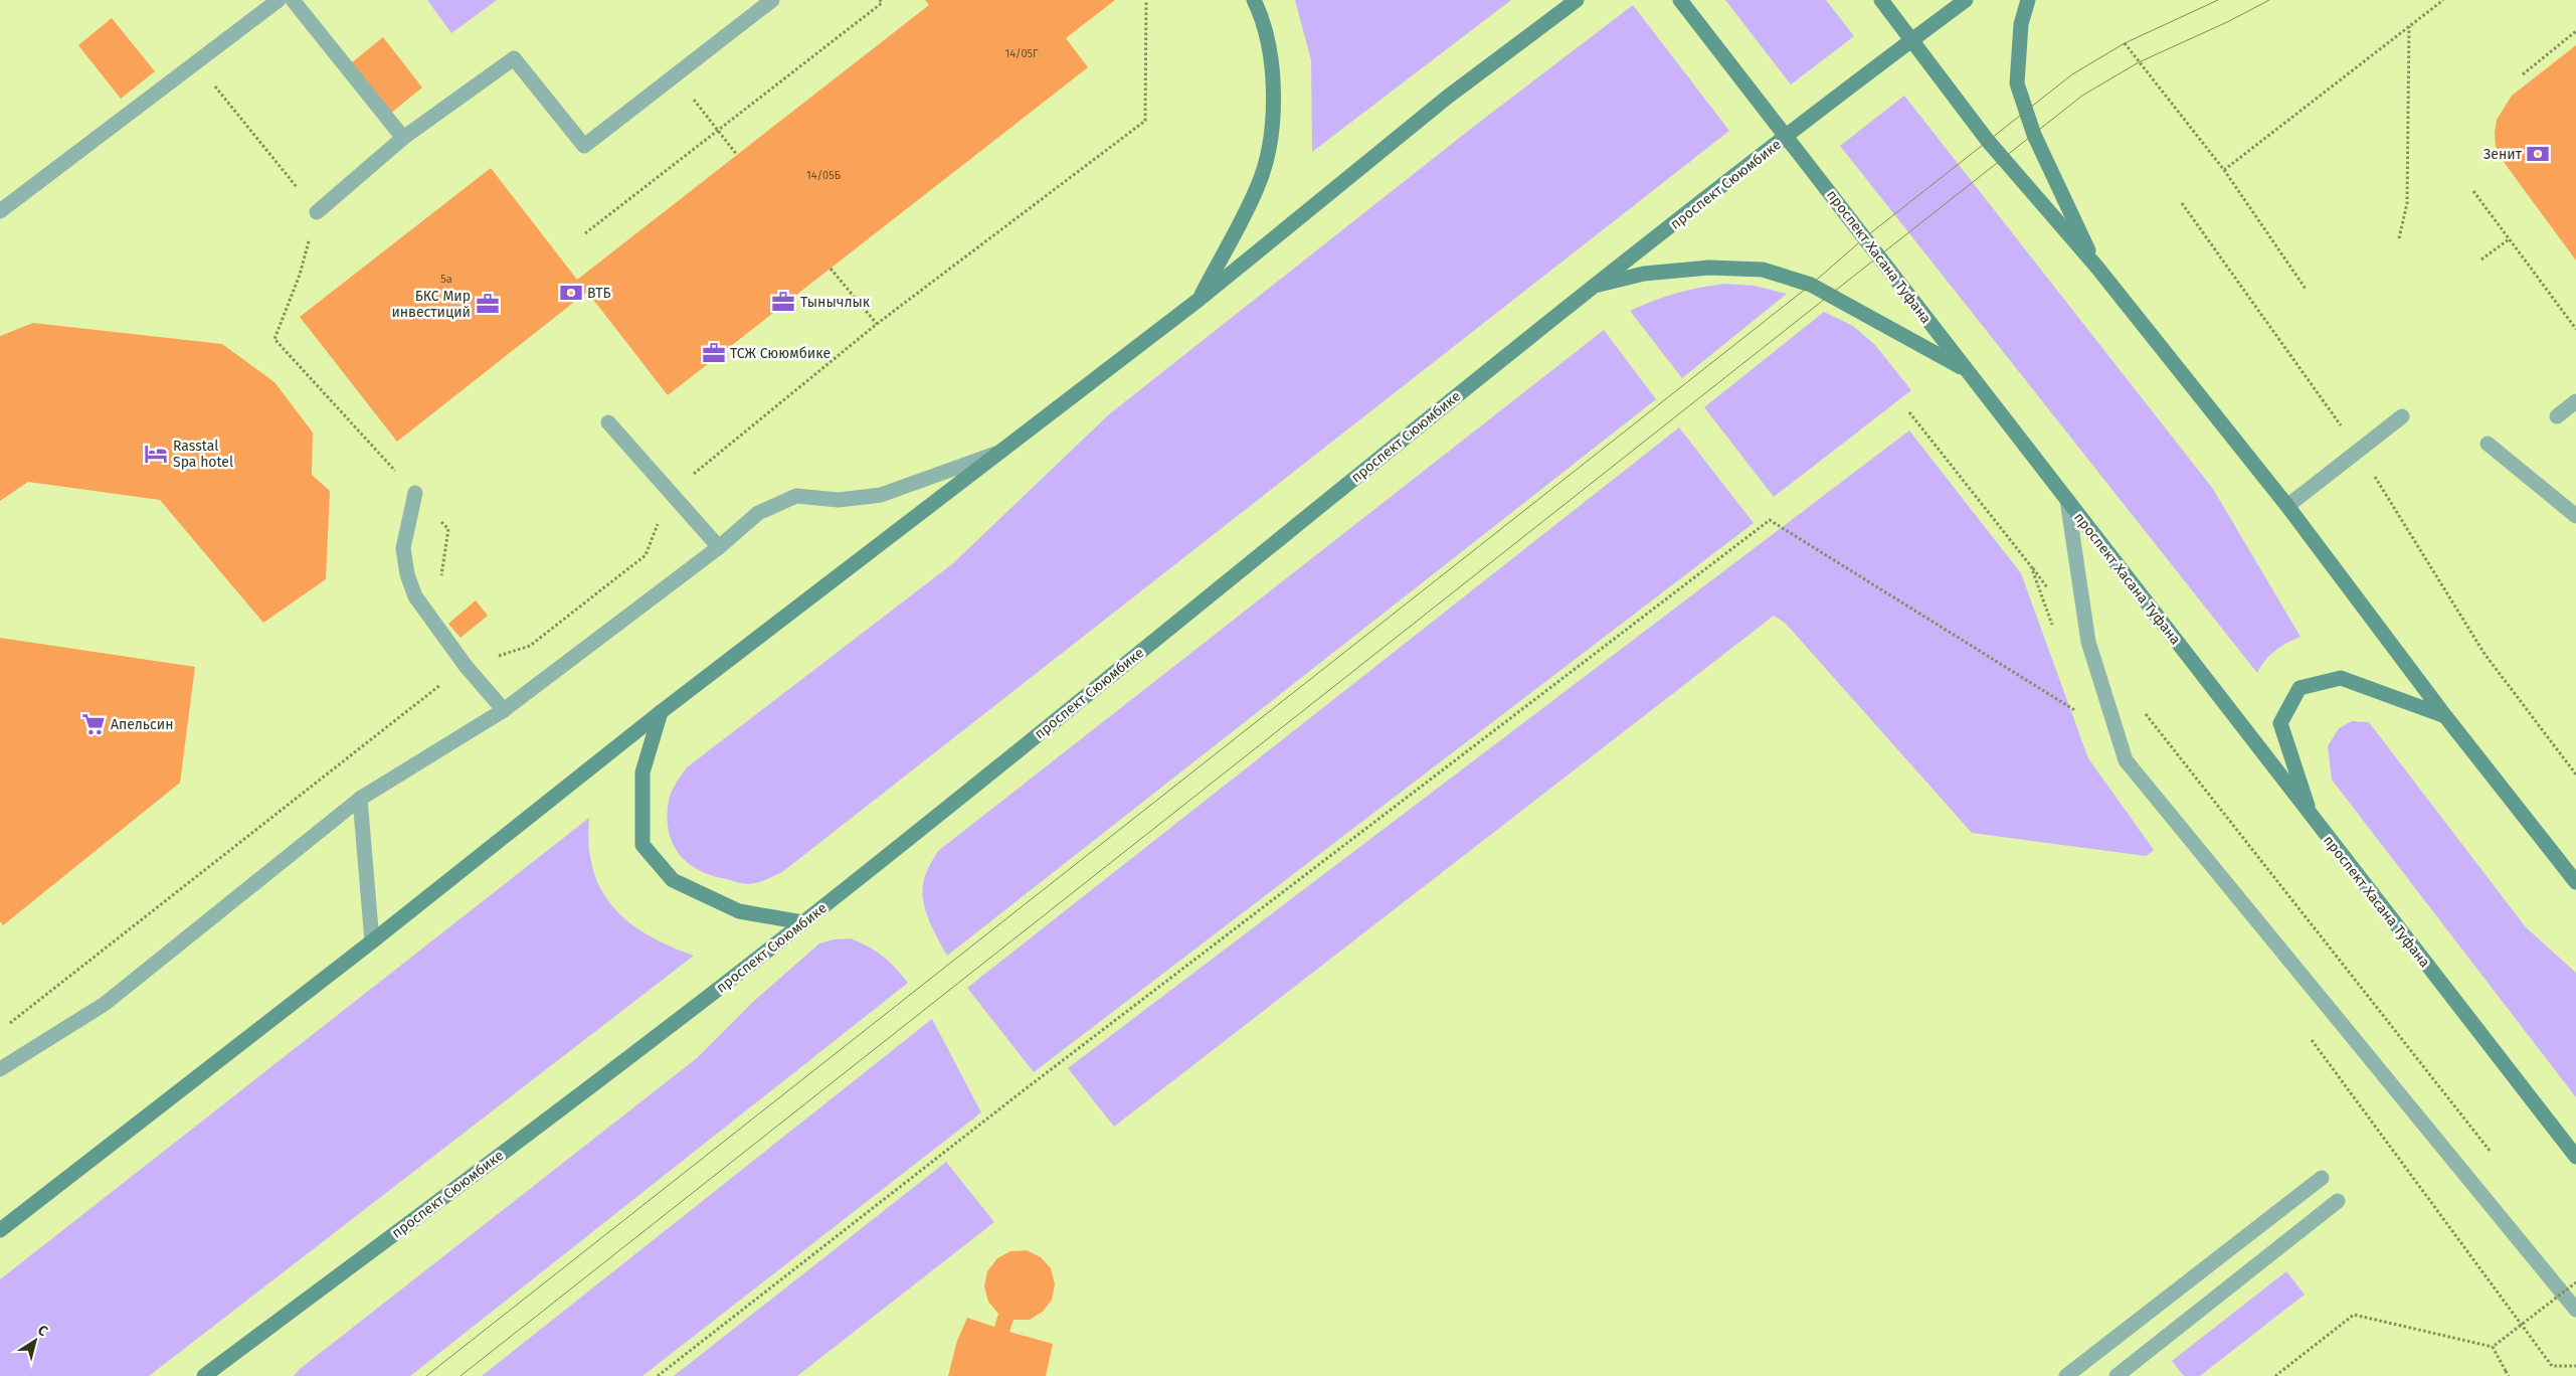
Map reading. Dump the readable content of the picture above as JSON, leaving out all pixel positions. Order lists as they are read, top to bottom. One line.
{"streets":{"main road":["проспект Сююмбике","проспект Хасана Туфана"]},"crossings":[["проспект Сююмбике","проспект Хасана Туфана"]],"places":{"bank":["Зенит","ВТБ"],"office":["Тынычлык","БКС Мир инвестиций","ТСЖ Сююмбике"],"hotel":["Rasstal Spa hotel"],"supermarket":["Апельсин"]},"house_numbers":["14/05Г","14/05Б","5а"],"north":"top right"}
